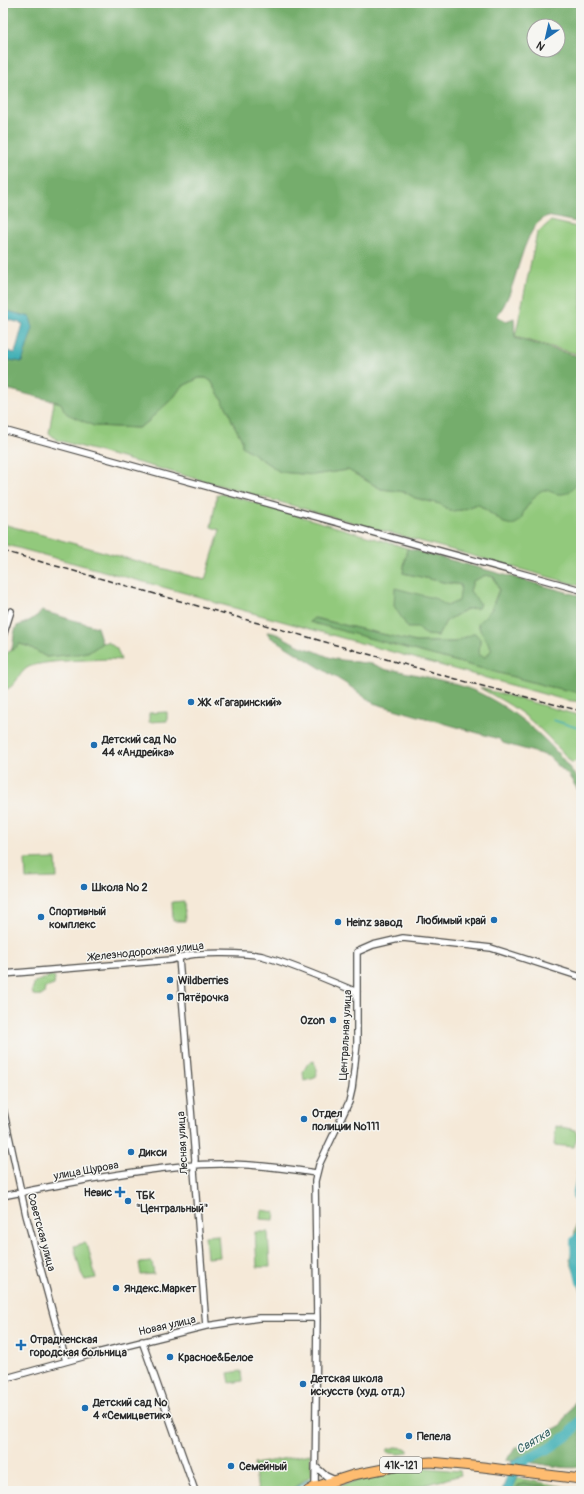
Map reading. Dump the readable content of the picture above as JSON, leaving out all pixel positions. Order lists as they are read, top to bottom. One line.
{"streets":{"main road":["41К-121"],"street":["Железнодорожная улица","Центральная улица","Лесная улица","улица Щурова","Советская улица","Новая улица"]},"crossings":[["Железнодорожная улица","Центральная улица"],["Железнодорожная улица","Лесная улица"],["Центральная улица","улица Щурова"],["Центральная улица","Новая улица"],["Центральная улица","41К-121"],["Лесная улица","улица Щурова"],["Лесная улица","Новая улица"],["улица Щурова","Советская улица"],["Советская улица","Новая улица"]],"water":["Святка"],"places":{"other":["ЖК «Гагаринский»","Детский сад № 44 «Андрейка»","Школа № 2","Спортивный комплекс","Любимый край","Heinz завод","Wildberries","Пятёрочка","Ozon","Отдел полиции №111","Дикси","ТБК \"Центральный\"","Яндекс.Маркет","Красное&Белое","Детская школа искусств (худ. отд.)","Детский сад № 4 «Семицветик»","Пепела","Семейный"],"health":["Невис","Отрадненская городская больница"]},"north":"bottom left"}
